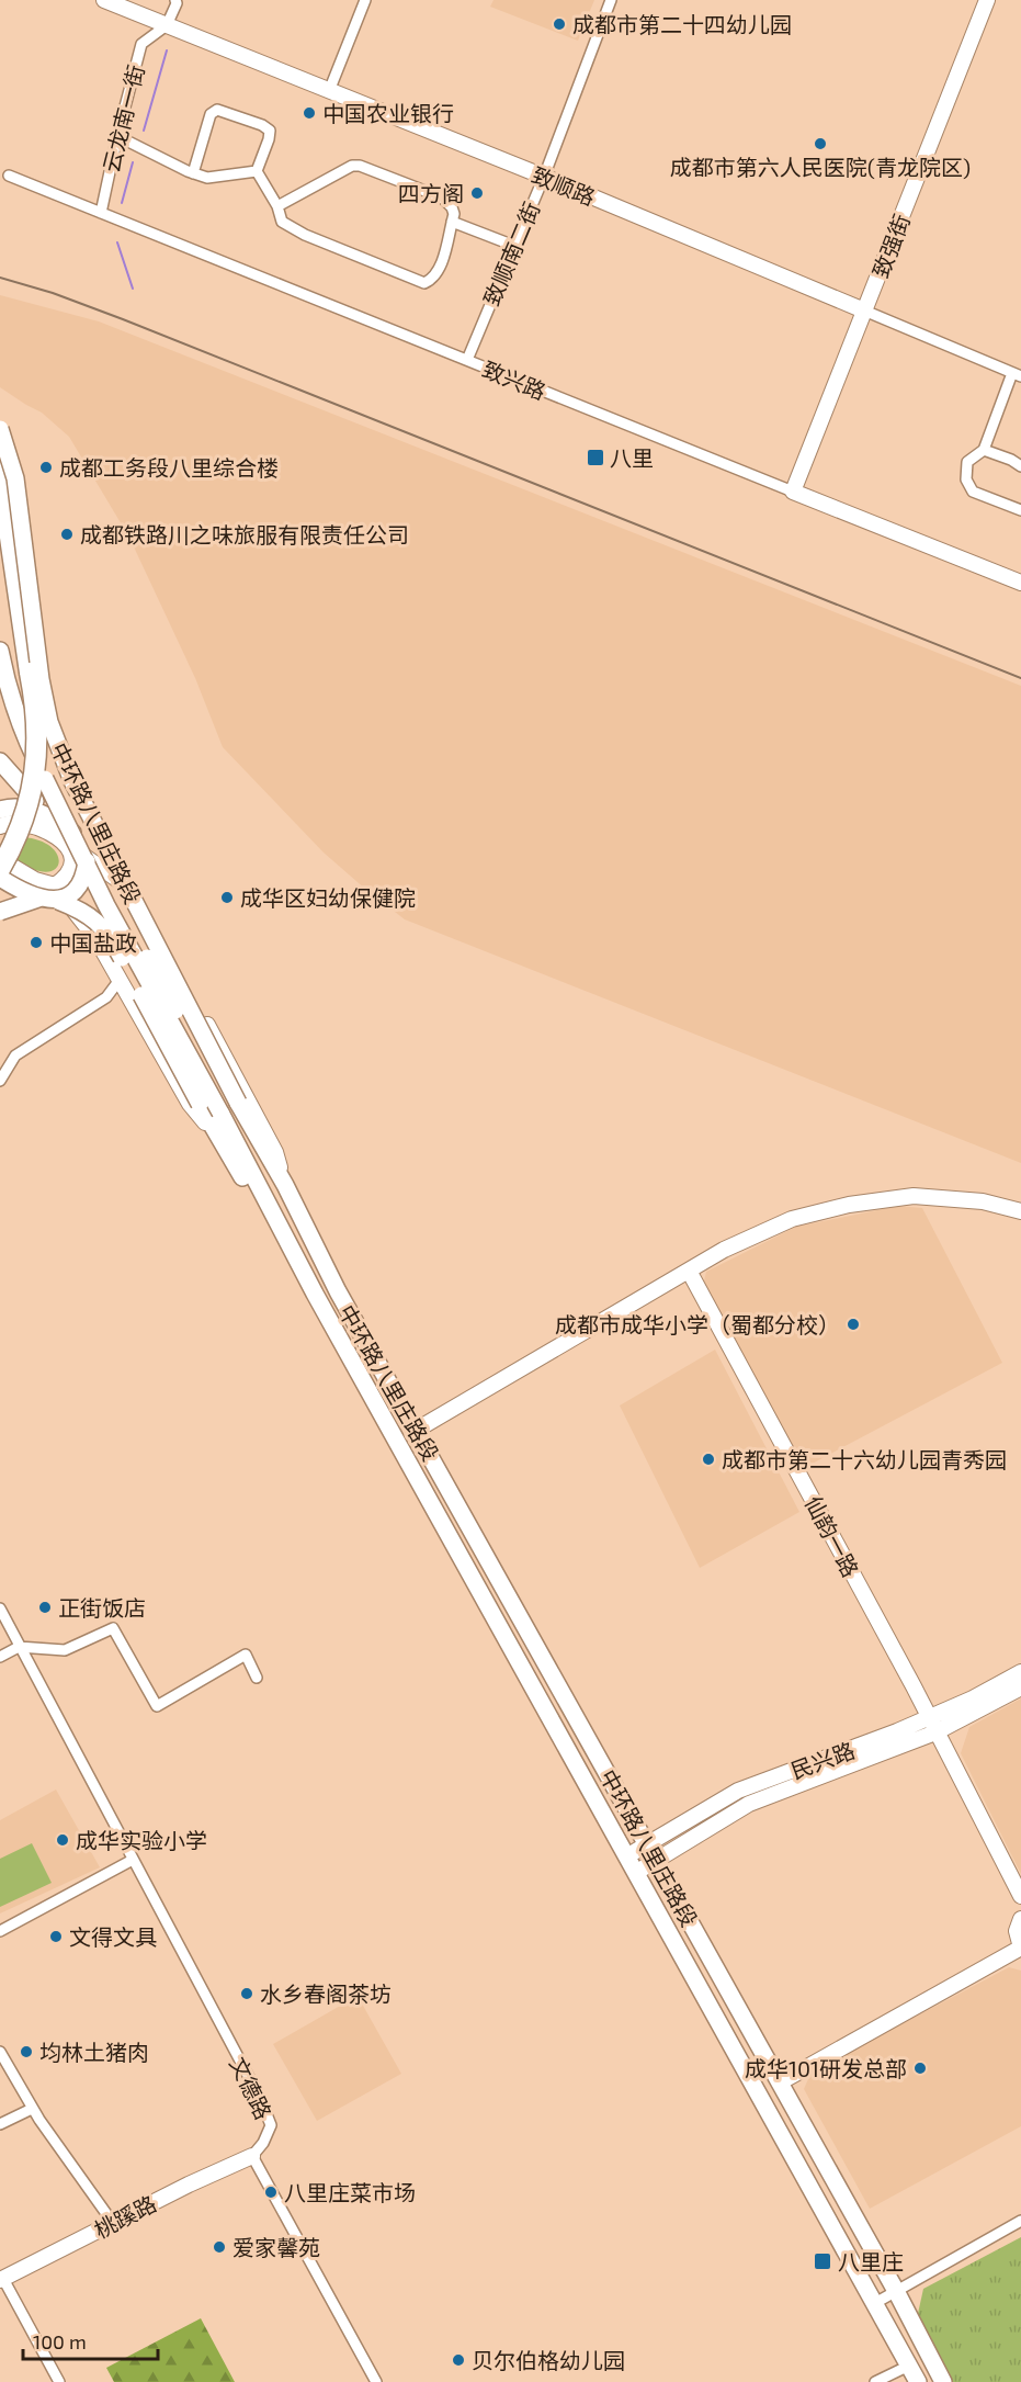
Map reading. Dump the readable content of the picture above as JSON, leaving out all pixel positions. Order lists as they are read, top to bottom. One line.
{"streets":{"main road":["中环路八里庄路段"],"street":["云龙南一街","致顺路","致强街","致顺南二街","致兴路","仙韵一路","民兴路","文德路","桃蹊路"]},"crossings":[["云龙南一街","致顺路"],["云龙南一街","致兴路"],["致顺路","致强街"],["致顺路","致顺南二街"],["致强街","致兴路"],["致顺南二街","致兴路"],["中环路八里庄路段","民兴路"],["仙韵一路","民兴路"],["文德路","桃蹊路"]],"places":{"other":["成都市第二十四幼儿园","中国农业银行","成都市第六人民医院(青龙院区)","四方阁","成都工务段八里综合楼","成都铁路川之味旅服有限责任公司","成华区妇幼保健院","中国盐政","成都市成华小学（蜀都分校）","成都市第二十六幼儿园青秀园","正街饭店","成华实验小学","文得文具","水乡春阁茶坊","均林土猪肉","成华101研发总部","八里庄菜市场","爱家馨苑","贝尔伯格幼儿园"],"transit":["八里","八里庄"]},"scale_bar":"100 m"}
